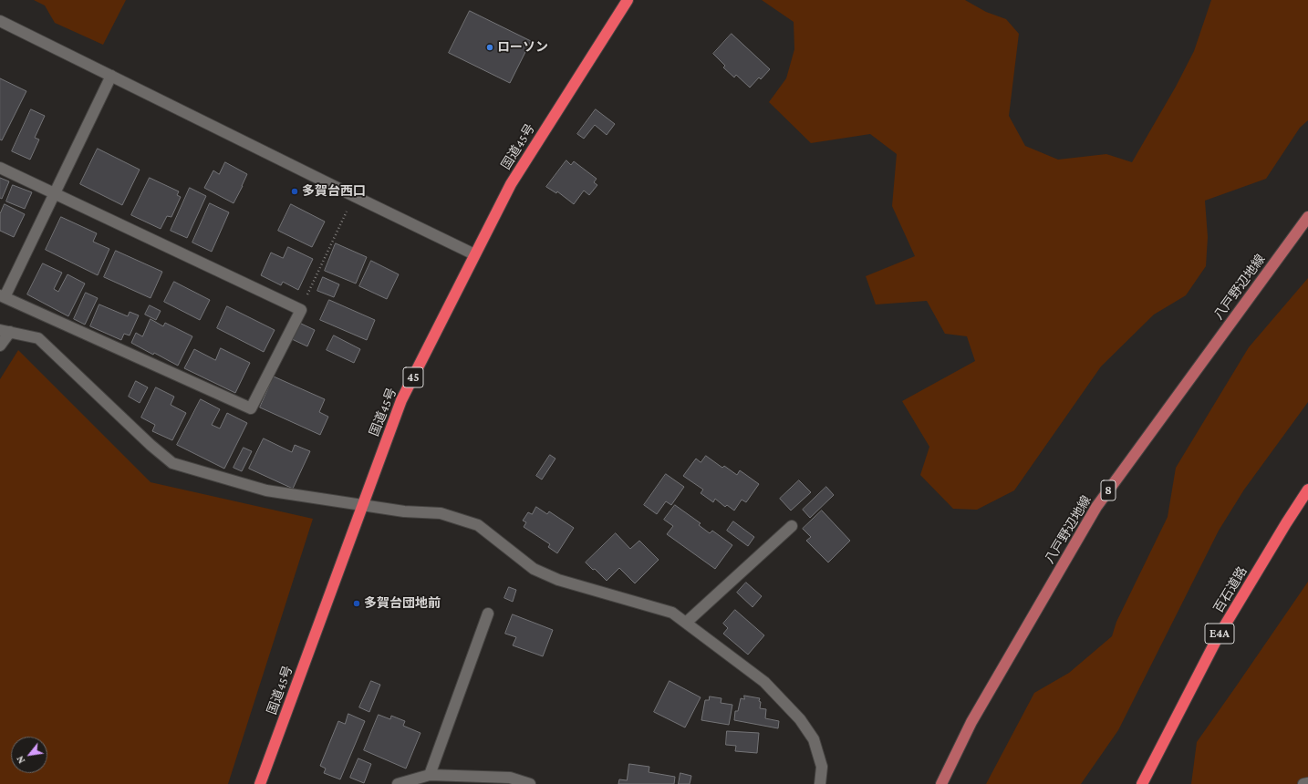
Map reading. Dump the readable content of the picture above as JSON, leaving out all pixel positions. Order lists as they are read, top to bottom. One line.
{"streets":{"highway":["国道45号","45","百石道路","E4A"],"main road":["八戸野辺地線","8"]},"places":["ローソン","多賀台西口","多賀台団地前"],"north":"bottom left"}
